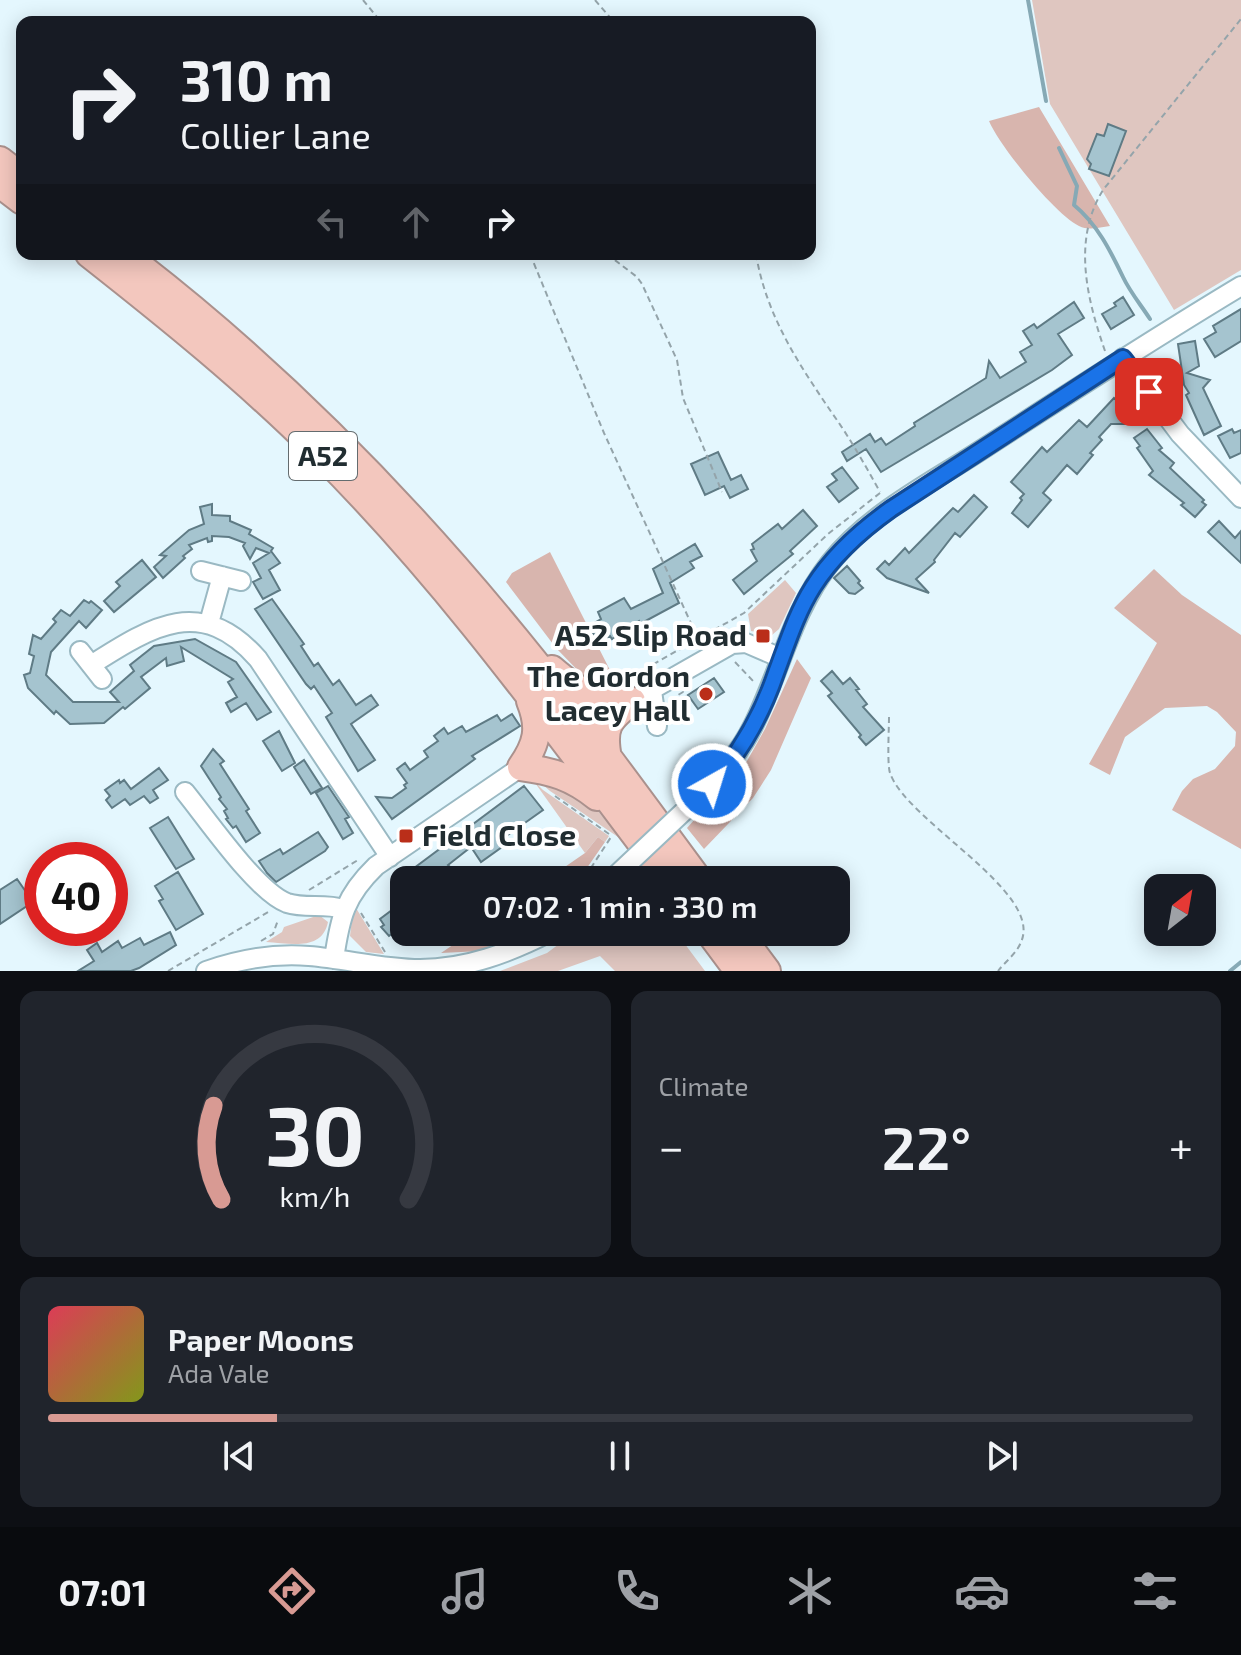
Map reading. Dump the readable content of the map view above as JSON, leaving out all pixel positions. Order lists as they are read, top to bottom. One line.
{"streets":{"highway":["A52"]},"places":{"transit":["A52 Slip Road","Field Close"],"other":["The Gordon Lacey Hall"]},"north":"top right","page":{"turn":["310 m","Collier Lane"],"limit":"40","trip":"07:02 · 1 min · 330 m","tile":"Climate","heat":["−","22°","+"],"song":["Paper Moons","Ada Vale"],"tabs":"07:01","gauge":["30","km/h"]}}
